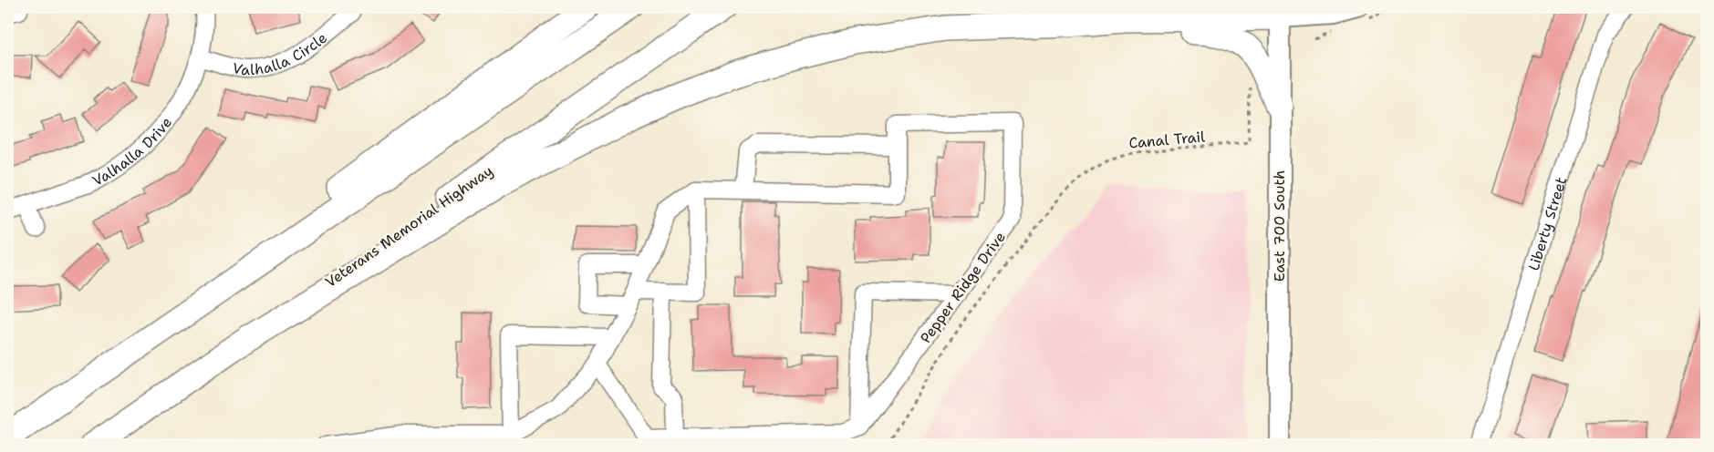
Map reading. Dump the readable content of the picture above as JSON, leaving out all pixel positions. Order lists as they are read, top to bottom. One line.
{"streets":{"highway":["Veterans Memorial Highway"],"main road":["East 700 South"],"street":["Valhalla Circle","Valhalla Drive","Liberty Street","Pepper Ridge Drive"],"path":["Canal Trail"]},"crossings":[["Valhalla Circle","Valhalla Drive"]]}
